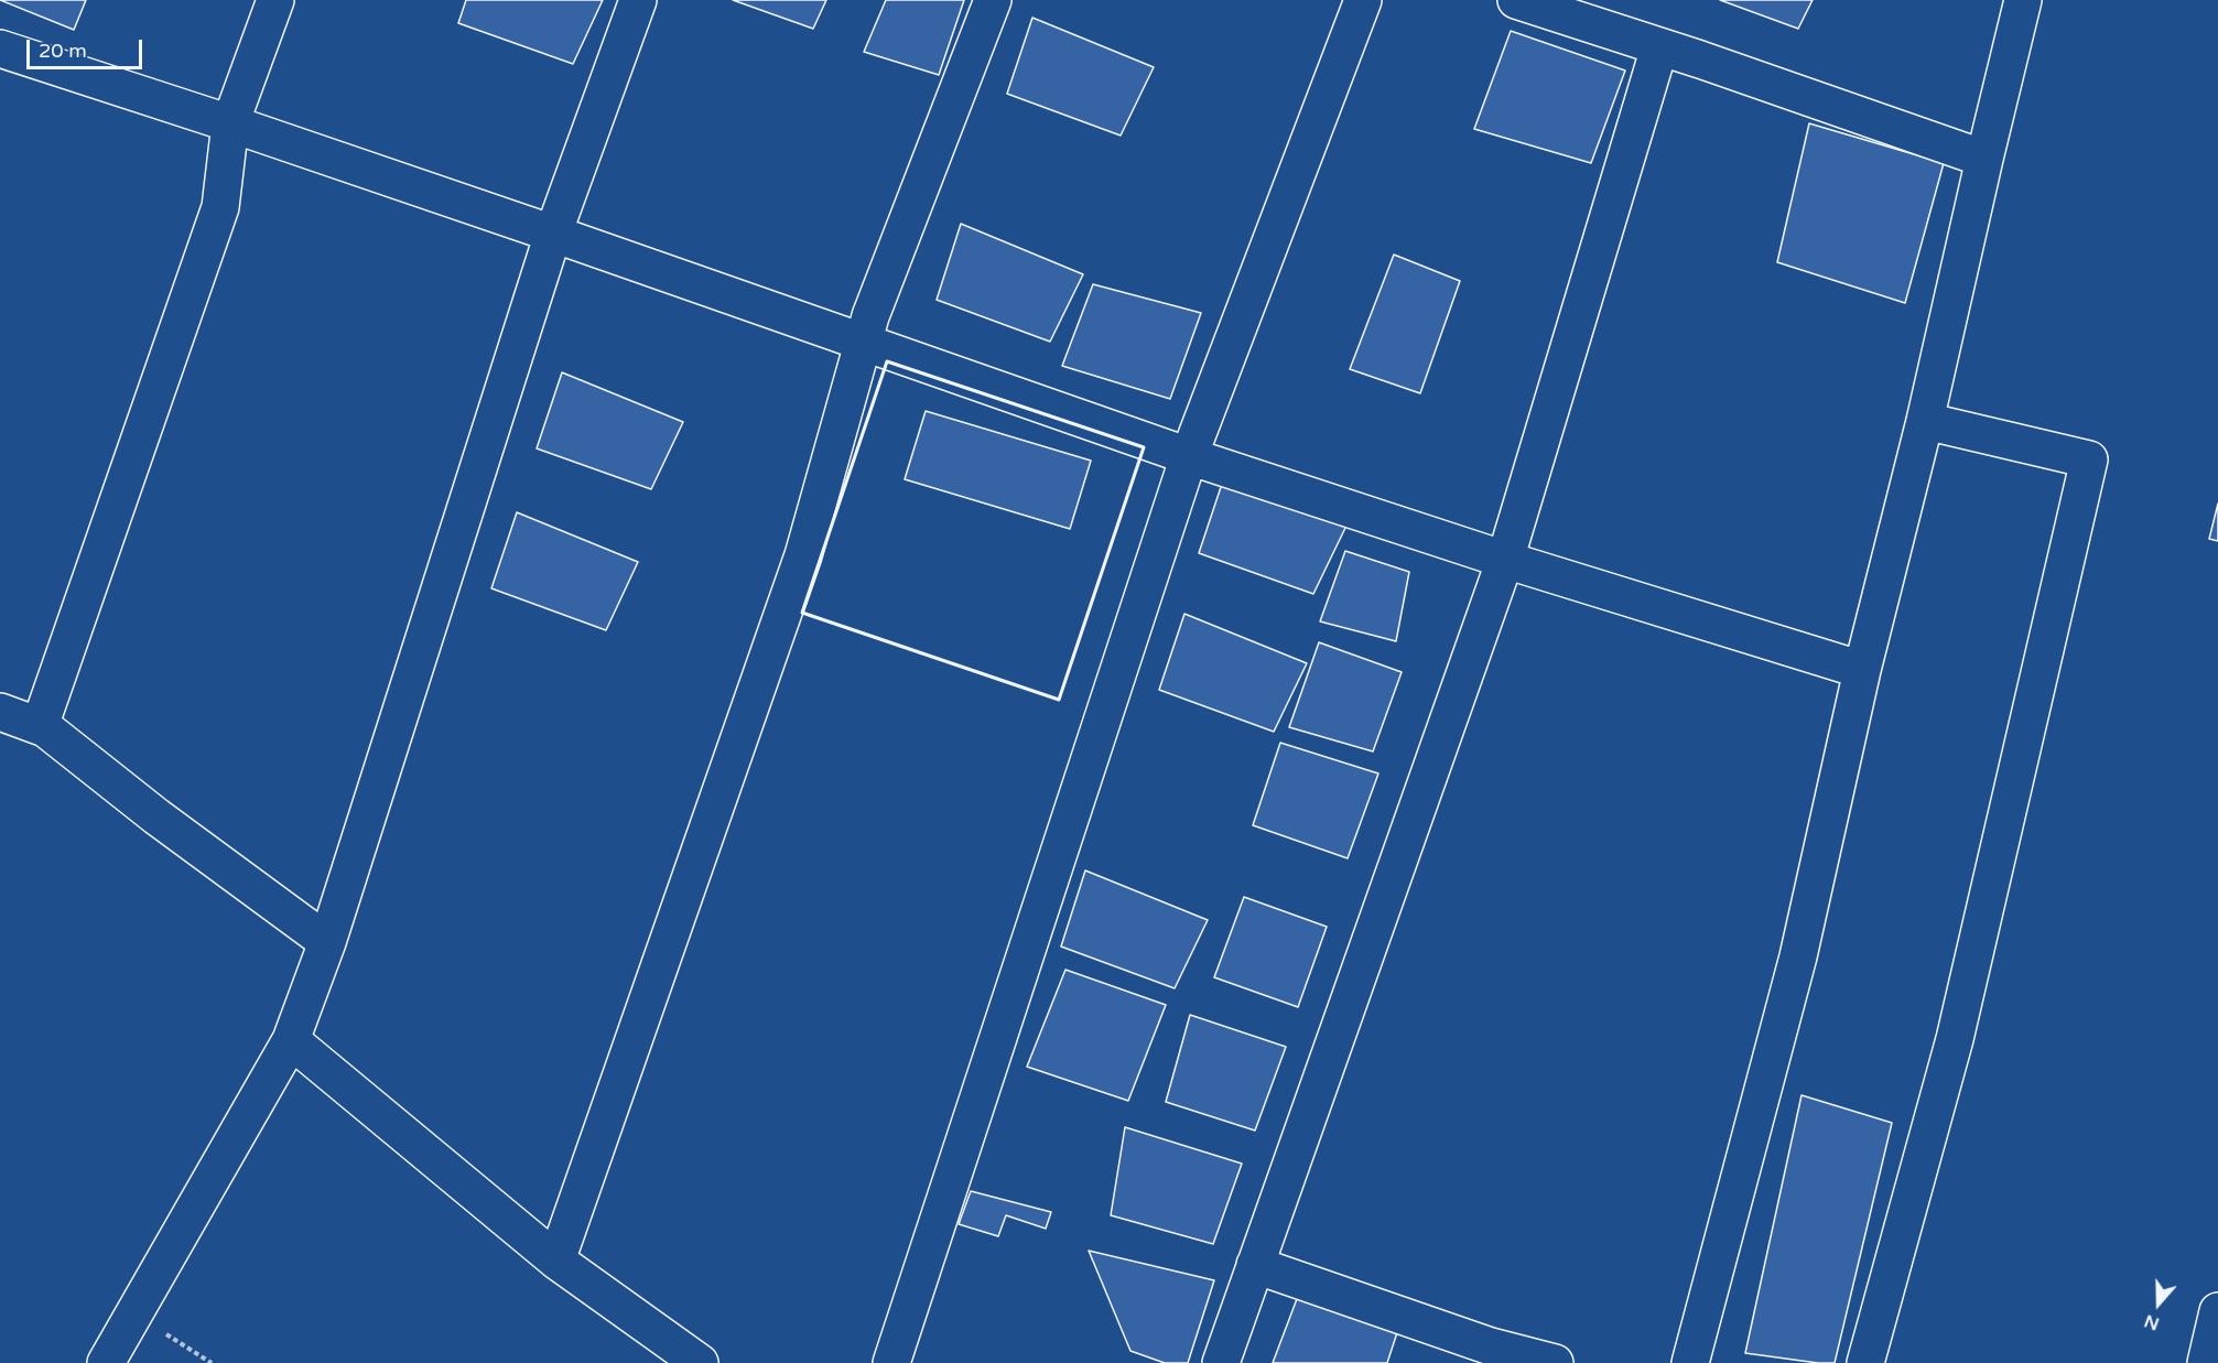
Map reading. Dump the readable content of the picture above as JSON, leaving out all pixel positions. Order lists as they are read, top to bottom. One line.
{"scale_bar":"20 m","north":"bottom"}
